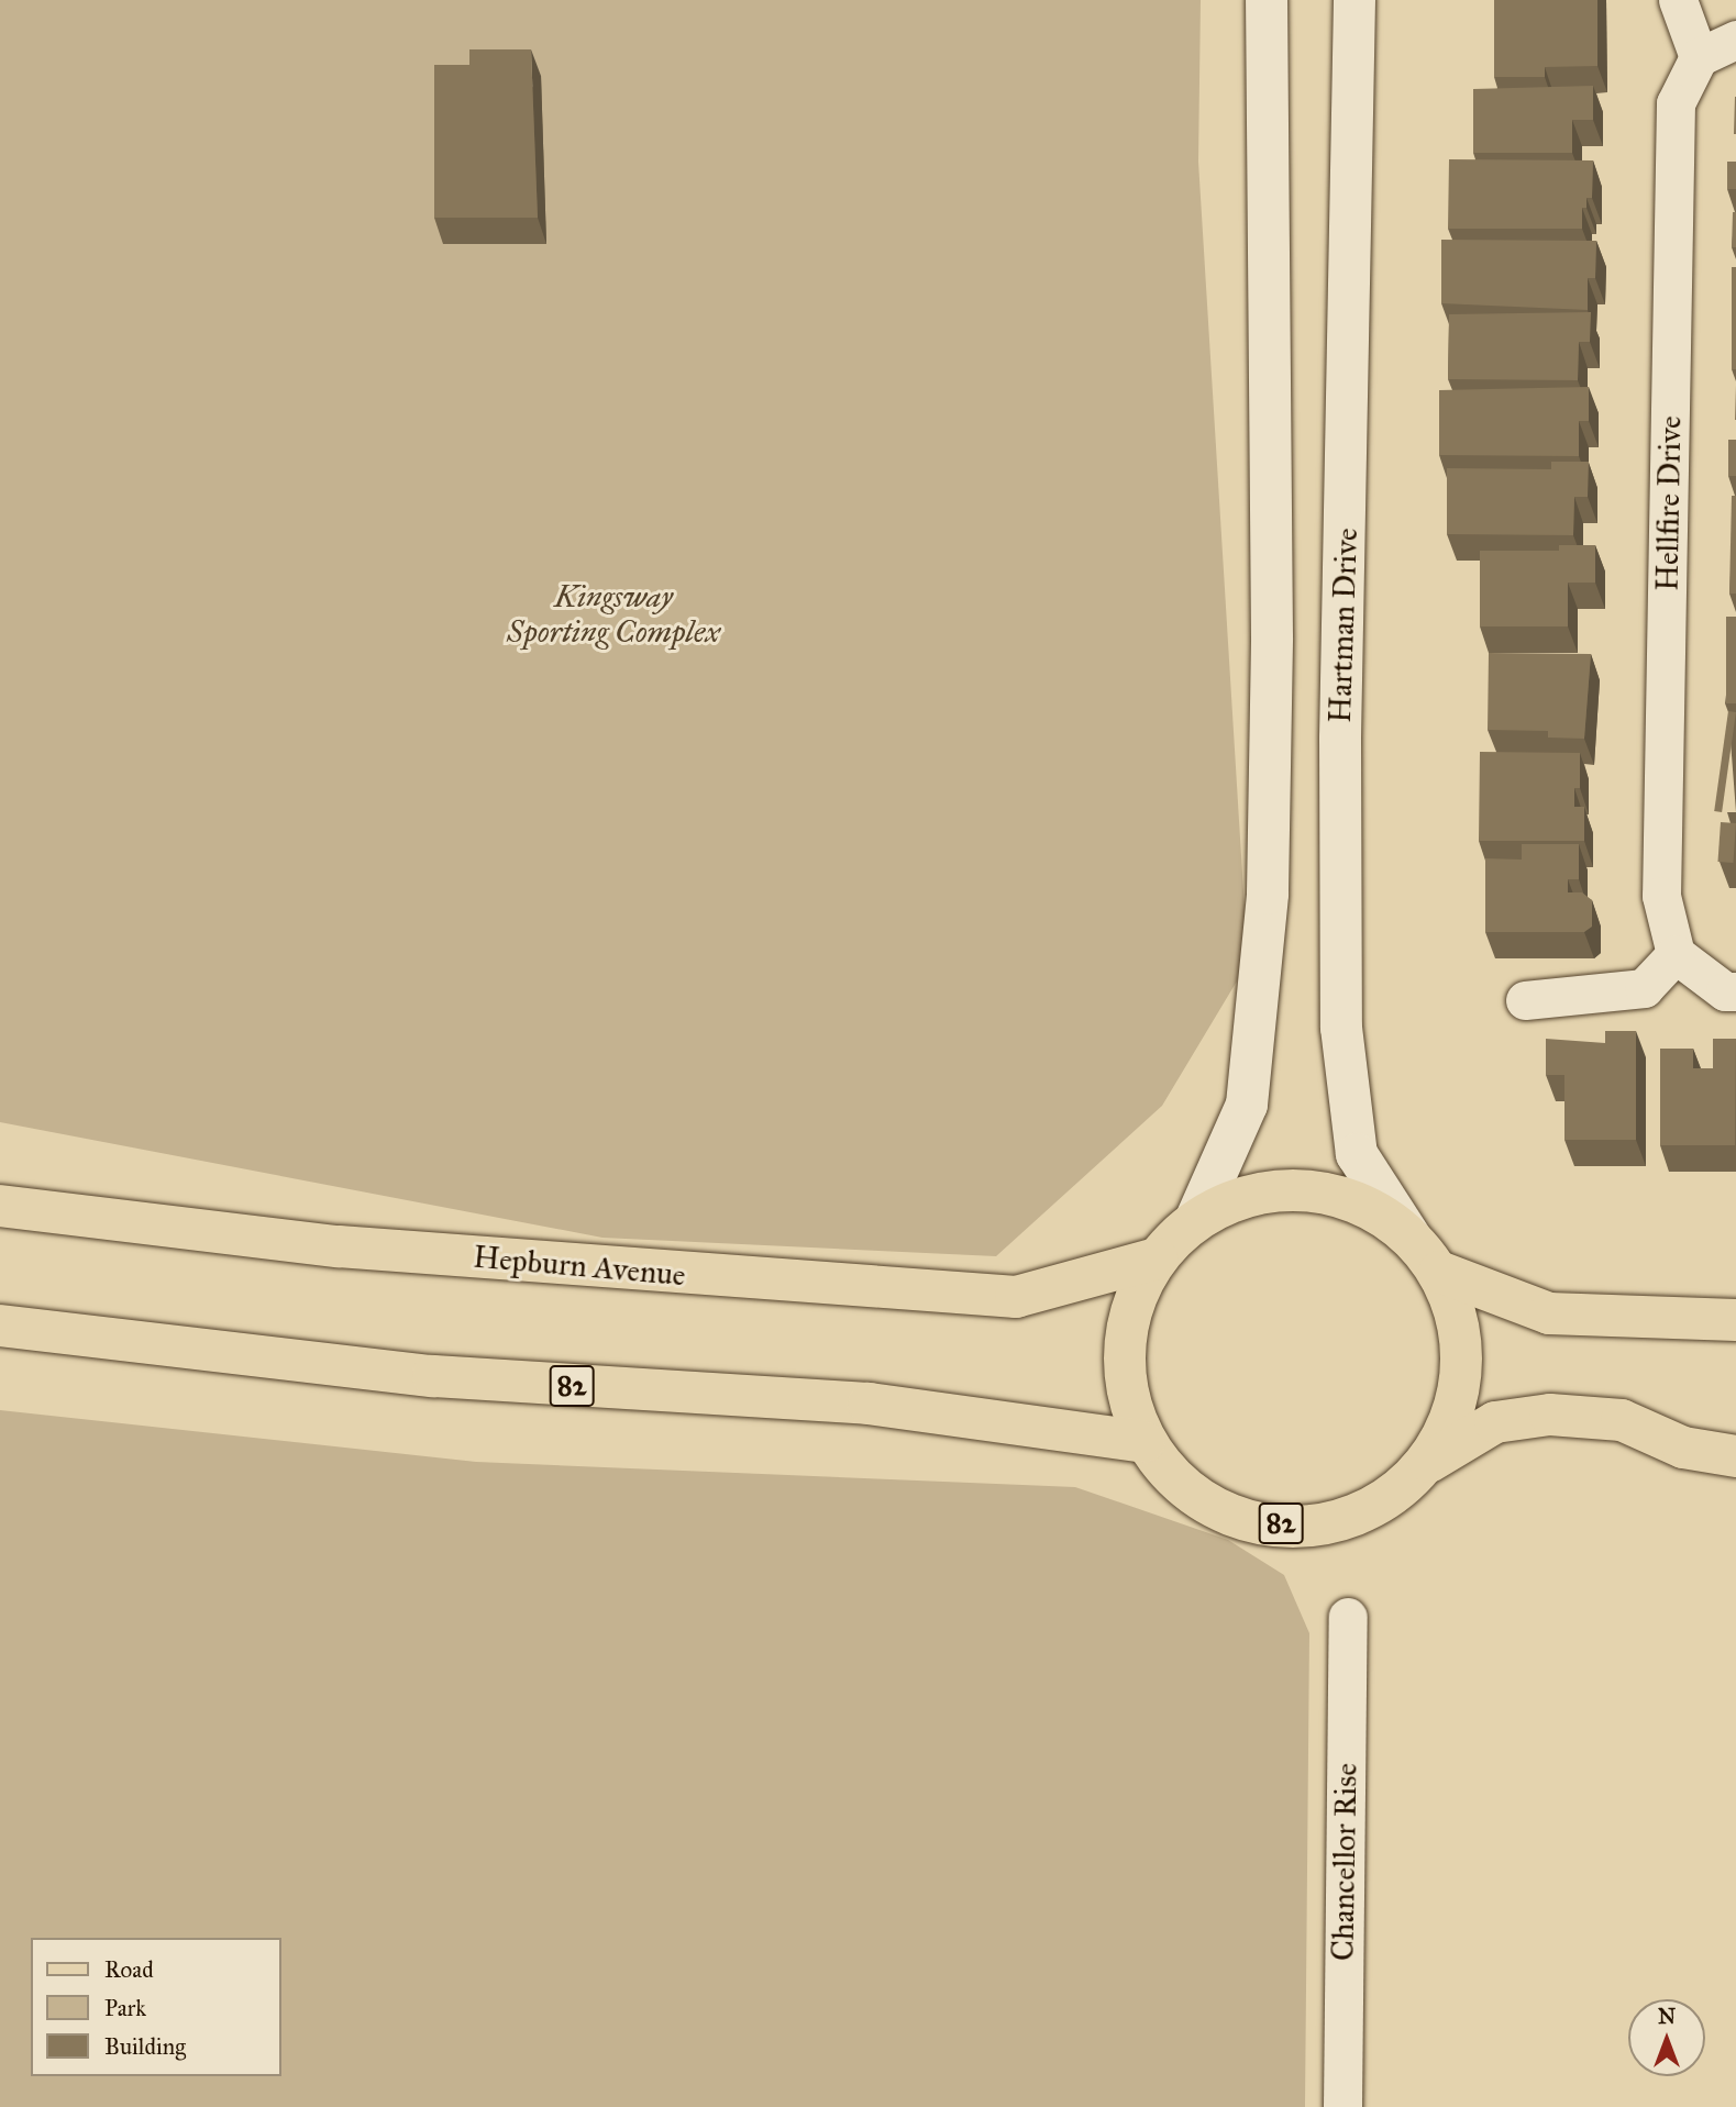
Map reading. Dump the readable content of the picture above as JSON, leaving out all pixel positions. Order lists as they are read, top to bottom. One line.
{"streets":{"main road":["Hartman Drive","Hepburn Avenue","82"],"street":["Hellfire Drive","Chancellor Rise"]},"crossings":[["Hartman Drive","82"],["Hepburn Avenue","82"]],"parks":["Kingsway Sporting Complex"],"legend":["Road","Park","Building"],"north":"top"}
